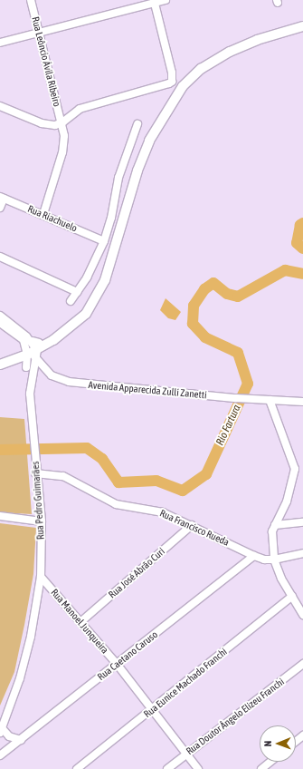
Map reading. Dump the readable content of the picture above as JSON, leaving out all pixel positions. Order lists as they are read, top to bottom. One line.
{"streets":{"street":["Rua Leôncio Ávila Ribeiro","Rua Riachuelo","Avenida Apparecida Zulli Zanetti","Rua Pedro Guimarães","Rua Francisco Rueda","Rua José Abrão Curi","Rua Manoel Junqueira","Rua Caetano Caruso","Rua Eunice Machado Franchi","Rua Doutor Ângelo Elizeu Franchi"]},"crossings":[["Rua Leôncio Ávila Ribeiro","Rua Riachuelo"],["Avenida Apparecida Zulli Zanetti","Rua Pedro Guimarães"],["Rua Pedro Guimarães","Rua Francisco Rueda"],["Rua Pedro Guimarães","Rua Manoel Junqueira"],["Rua Francisco Rueda","Rua José Abrão Curi"],["Rua Francisco Rueda","Rua Caetano Caruso"],["Rua José Abrão Curi","Rua Manoel Junqueira"],["Rua Manoel Junqueira","Rua Caetano Caruso"],["Rua Manoel Junqueira","Rua Eunice Machado Franchi"],["Rua Manoel Junqueira","Rua Doutor Ângelo Elizeu Franchi"]],"water":["Rio Fartura"],"north":"left"}
